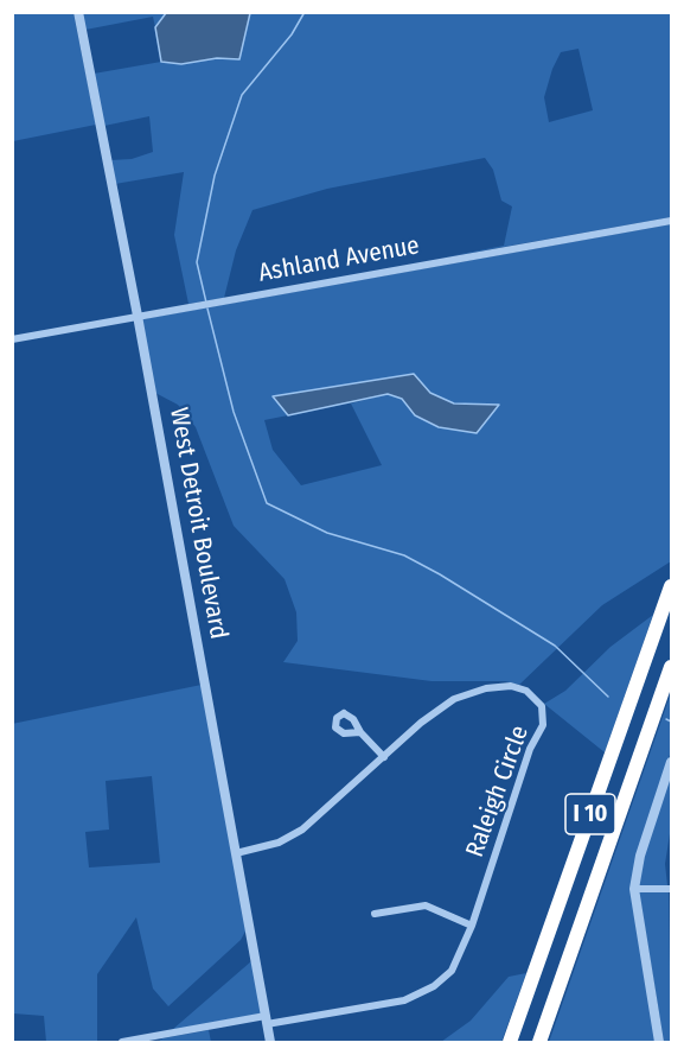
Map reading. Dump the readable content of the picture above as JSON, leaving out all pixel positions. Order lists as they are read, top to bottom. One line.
{"streets":{"highway":["I 10"],"street":["Ashland Avenue","West Detroit Boulevard","Raleigh Circle"]},"crossings":[["Ashland Avenue","West Detroit Boulevard"],["West Detroit Boulevard","Raleigh Circle"]]}
